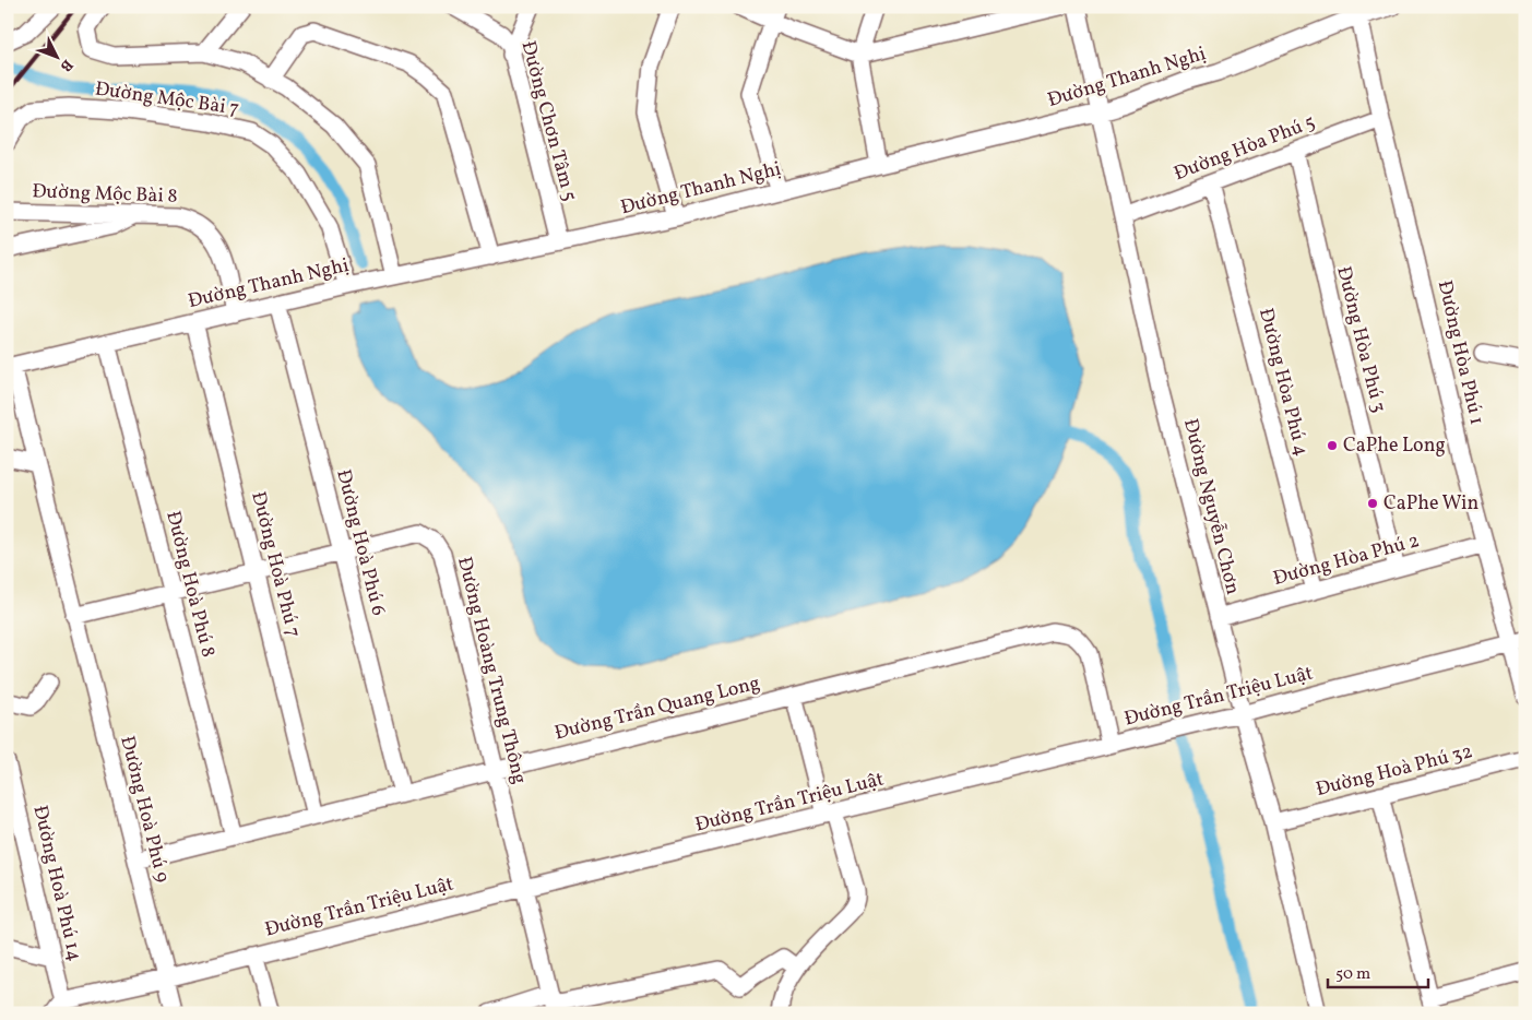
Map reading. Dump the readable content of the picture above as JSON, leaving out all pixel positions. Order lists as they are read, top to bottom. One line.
{"streets":{"street":["Đường Thanh Nghị","Đường Mộc Bài 7","Đường Chơn Tâm 5","Đường Hòa Phú 5","Đường Mộc Bài 8","Đường Hòa Phú 3","Đường Hòa Phú 1","Đường Hòa Phú 4","Đường Nguyễn Chơn","Đường Hoà Phú 6","Đường Hòa Phú 2","Đường Hoà Phú 7","Đường Hoà Phú 8","Đường Hoàng Trung Thông","Đường Trần Triệu Luật","Đường Trần Quang Long","Đường Hoà Phú 32","Đường Hoà Phú 9","Đường Hoà Phú 14"]},"crossings":[["Đường Thanh Nghị","Đường Mộc Bài 7"],["Đường Thanh Nghị","Đường Chơn Tâm 5"],["Đường Thanh Nghị","Đường Mộc Bài 8"],["Đường Thanh Nghị","Đường Hòa Phú 1"],["Đường Thanh Nghị","Đường Nguyễn Chơn"],["Đường Thanh Nghị","Đường Hoà Phú 6"],["Đường Thanh Nghị","Đường Hoà Phú 7"],["Đường Thanh Nghị","Đường Hoà Phú 8"],["Đường Thanh Nghị","Đường Hoà Phú 9"],["Đường Hòa Phú 5","Đường Hòa Phú 3"],["Đường Hòa Phú 5","Đường Hòa Phú 1"],["Đường Hòa Phú 5","Đường Hòa Phú 4"],["Đường Hòa Phú 5","Đường Nguyễn Chơn"],["Đường Hòa Phú 3","Đường Hòa Phú 2"],["Đường Hòa Phú 1","Đường Hòa Phú 2"],["Đường Hòa Phú 1","Đường Trần Triệu Luật"],["Đường Hòa Phú 4","Đường Hòa Phú 2"],["Đường Nguyễn Chơn","Đường Hòa Phú 2"],["Đường Nguyễn Chơn","Đường Trần Triệu Luật"],["Đường Nguyễn Chơn","Đường Hoà Phú 32"],["Đường Hoà Phú 6","Đường Hoàng Trung Thông"],["Đường Hoà Phú 6","Đường Trần Quang Long"],["Đường Hoà Phú 7","Đường Hoàng Trung Thông"],["Đường Hoà Phú 7","Đường Trần Quang Long"],["Đường Hoà Phú 8","Đường Hoàng Trung Thông"],["Đường Hoà Phú 8","Đường Trần Quang Long"],["Đường Hoàng Trung Thông","Đường Trần Triệu Luật"],["Đường Hoàng Trung Thông","Đường Trần Quang Long"],["Đường Hoàng Trung Thông","Đường Hoà Phú 9"],["Đường Trần Triệu Luật","Đường Trần Quang Long"],["Đường Trần Triệu Luật","Đường Hoà Phú 9"],["Đường Trần Triệu Luật","Đường Hoà Phú 14"],["Đường Trần Quang Long","Đường Hoà Phú 9"]],"places":["CaPhe Long","CaPhe Win"],"scale_bar":"50 m","north":"bottom right"}
